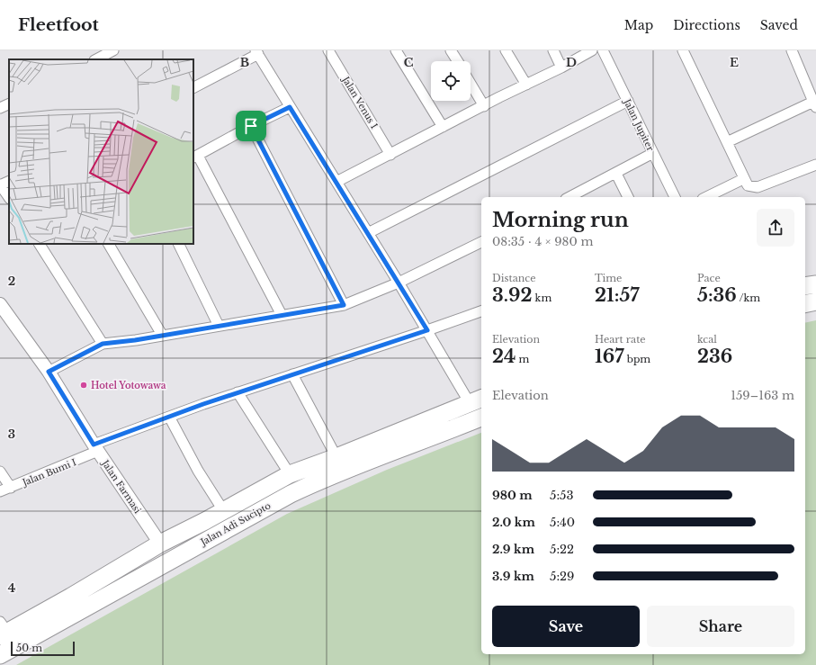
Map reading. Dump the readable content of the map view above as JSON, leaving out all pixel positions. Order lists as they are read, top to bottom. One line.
{"streets":{"highway":["Jalan Adi Sucipto"],"street":["Jalan Venus I","Jalan Jupiter","Jalan Bumi I","Jalan Farmasi"]},"crossings":[["Jalan Bumi I","Jalan Farmasi"],["Jalan Farmasi","Jalan Adi Sucipto"]],"places":["Hotel Yotowawa"],"scale_bar":"50 m","page":{"header":"Fleetfoot","nav":["Map","Directions","Saved"],"heading":["Morning run","08:35 · 4 × 980 m"],"stats":[["Distance","3.92 km"],["Time","21:57"],["Pace","5:36 /km"],["Elevation","24 m"],["Heart rate","167 bpm"],["kcal","236"]],"chart":["Elevation","159–163 m"],"list":[{"name":"980 m","note":"5:53"},{"name":"2.0 km","note":"5:40"},{"name":"2.9 km","note":"5:22"},{"name":"3.9 km","note":"5:29"}],"buttons":["Save","Share"],"scale":"50 m"},"grid":{"columns":["B","C","D","E"],"rows":["2","3","4"]}}
